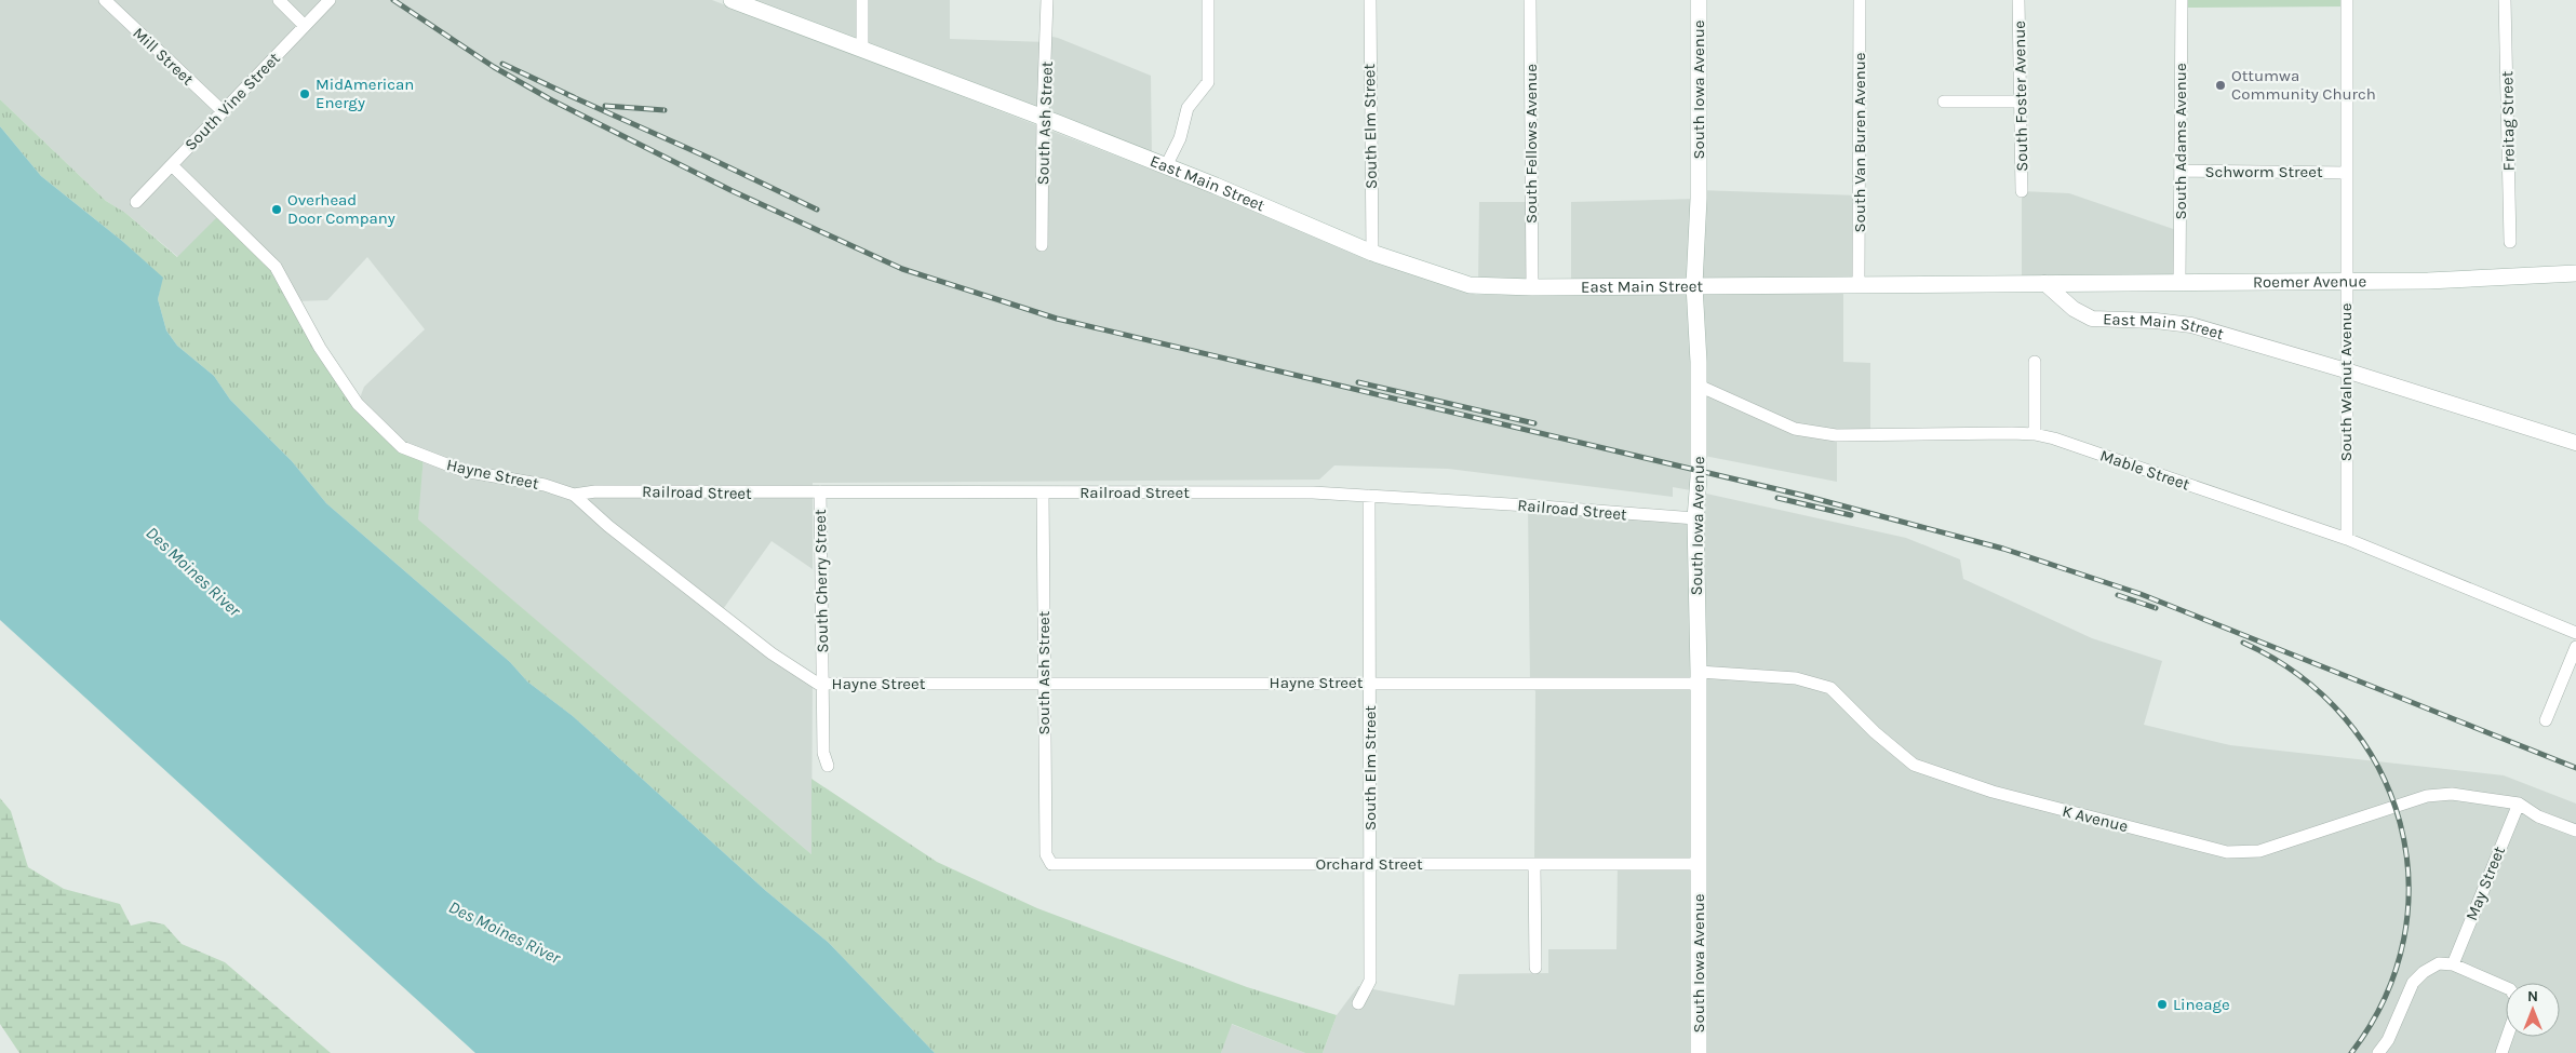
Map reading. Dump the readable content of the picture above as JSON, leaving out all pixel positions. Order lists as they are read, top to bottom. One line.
{"streets":{"main road":["South Iowa Avenue","East Main Street","Roemer Avenue"],"street":["Mill Street","South Foster Avenue","South Vine Street","Freitag Street","South Ash Street","South Elm Street","South Adams Avenue","South Van Buren Avenue","South Fellows Avenue","Schworm Street","South Walnut Avenue","Mable Street","Hayne Street","Railroad Street","South Cherry Street","K Avenue","Orchard Street","May Street"]},"crossings":[["Mill Street","South Vine Street"],["South Iowa Avenue","East Main Street"],["South Iowa Avenue","Mable Street"],["South Iowa Avenue","Hayne Street"],["South Iowa Avenue","Railroad Street"],["South Iowa Avenue","K Avenue"],["South Iowa Avenue","Orchard Street"],["South Vine Street","Hayne Street"],["South Ash Street","East Main Street"],["South Ash Street","Hayne Street"],["South Ash Street","Railroad Street"],["South Ash Street","Orchard Street"],["South Elm Street","East Main Street"],["South Elm Street","Hayne Street"],["South Elm Street","Railroad Street"],["South Elm Street","Orchard Street"],["South Adams Avenue","Schworm Street"],["South Adams Avenue","Roemer Avenue"],["South Van Buren Avenue","East Main Street"],["South Fellows Avenue","East Main Street"],["Schworm Street","South Walnut Avenue"],["East Main Street","Roemer Avenue"],["East Main Street","South Walnut Avenue"],["Roemer Avenue","South Walnut Avenue"],["South Walnut Avenue","Mable Street"],["Hayne Street","Railroad Street"],["Hayne Street","South Cherry Street"],["Hayne Street","K Avenue"],["Railroad Street","South Cherry Street"],["K Avenue","May Street"]],"water":["Des Moines River"],"places":["Ottumwa Community Church","MidAmerican Energy","Overhead Door Company","Lineage"],"north":"top"}
